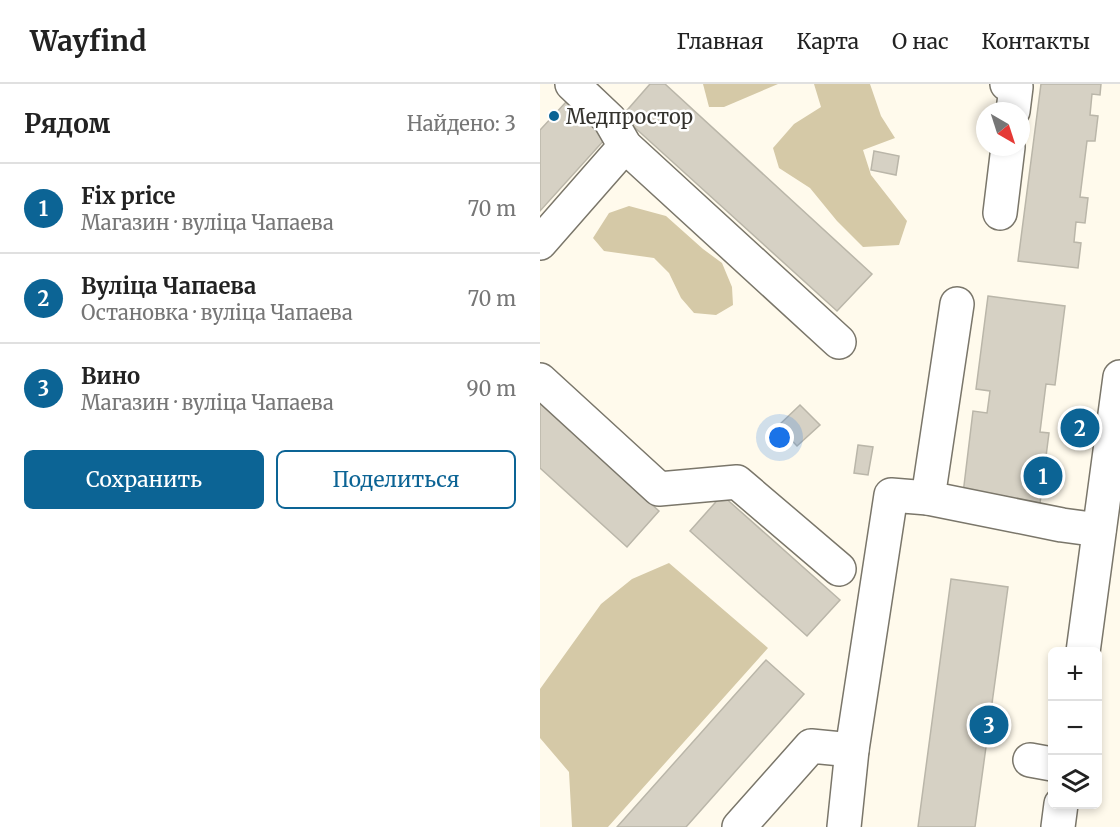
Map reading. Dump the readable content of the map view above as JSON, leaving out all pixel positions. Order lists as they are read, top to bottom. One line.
{"places":["Медпростор"],"north":"bottom right","page":{"header":"Wayfind","nav":["Главная","Карта","О нас","Контакты"],"heading":["Рядом","Найдено: 3"],"list":[{"mark":"1","name":"Fix price","note":"Магазин · вуліца Чапаева","value":"70 m"},{"mark":"2","name":"Вуліца Чапаева","note":"Остановка · вуліца Чапаева","value":"70 m"},{"mark":"3","name":"Вино","note":"Магазин · вуліца Чапаева","value":"90 m"}],"pins":["2","1","3"],"buttons":["Сохранить","Поделиться"],"map_buttons":["+","−"]}}
